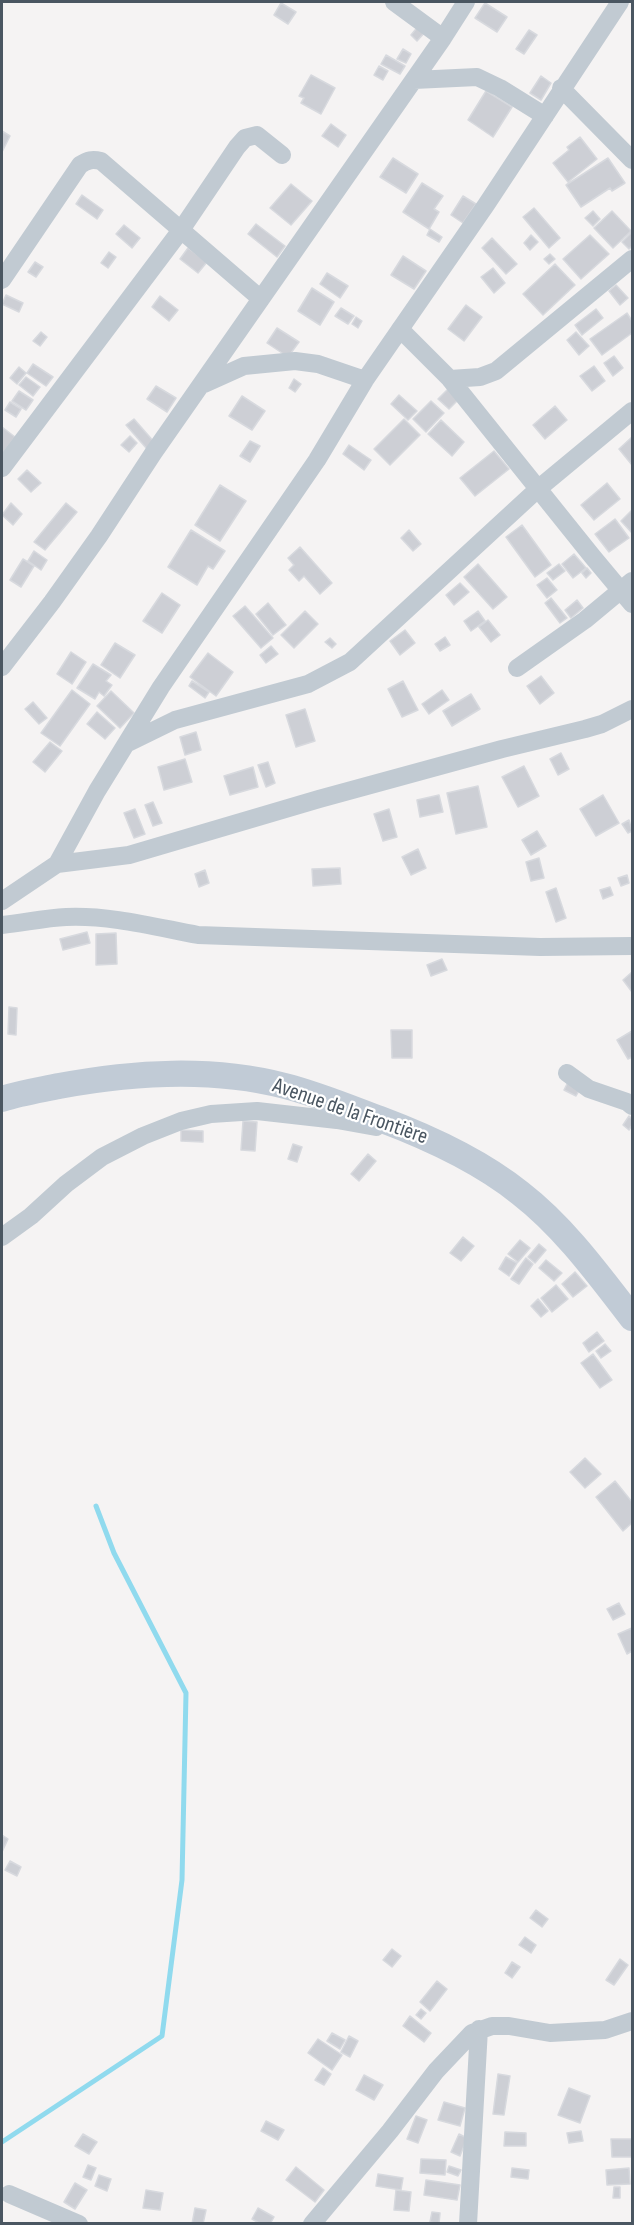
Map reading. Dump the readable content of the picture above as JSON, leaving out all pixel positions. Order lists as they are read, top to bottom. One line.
{"streets":{"street":["Avenue de la Frontière"]}}
